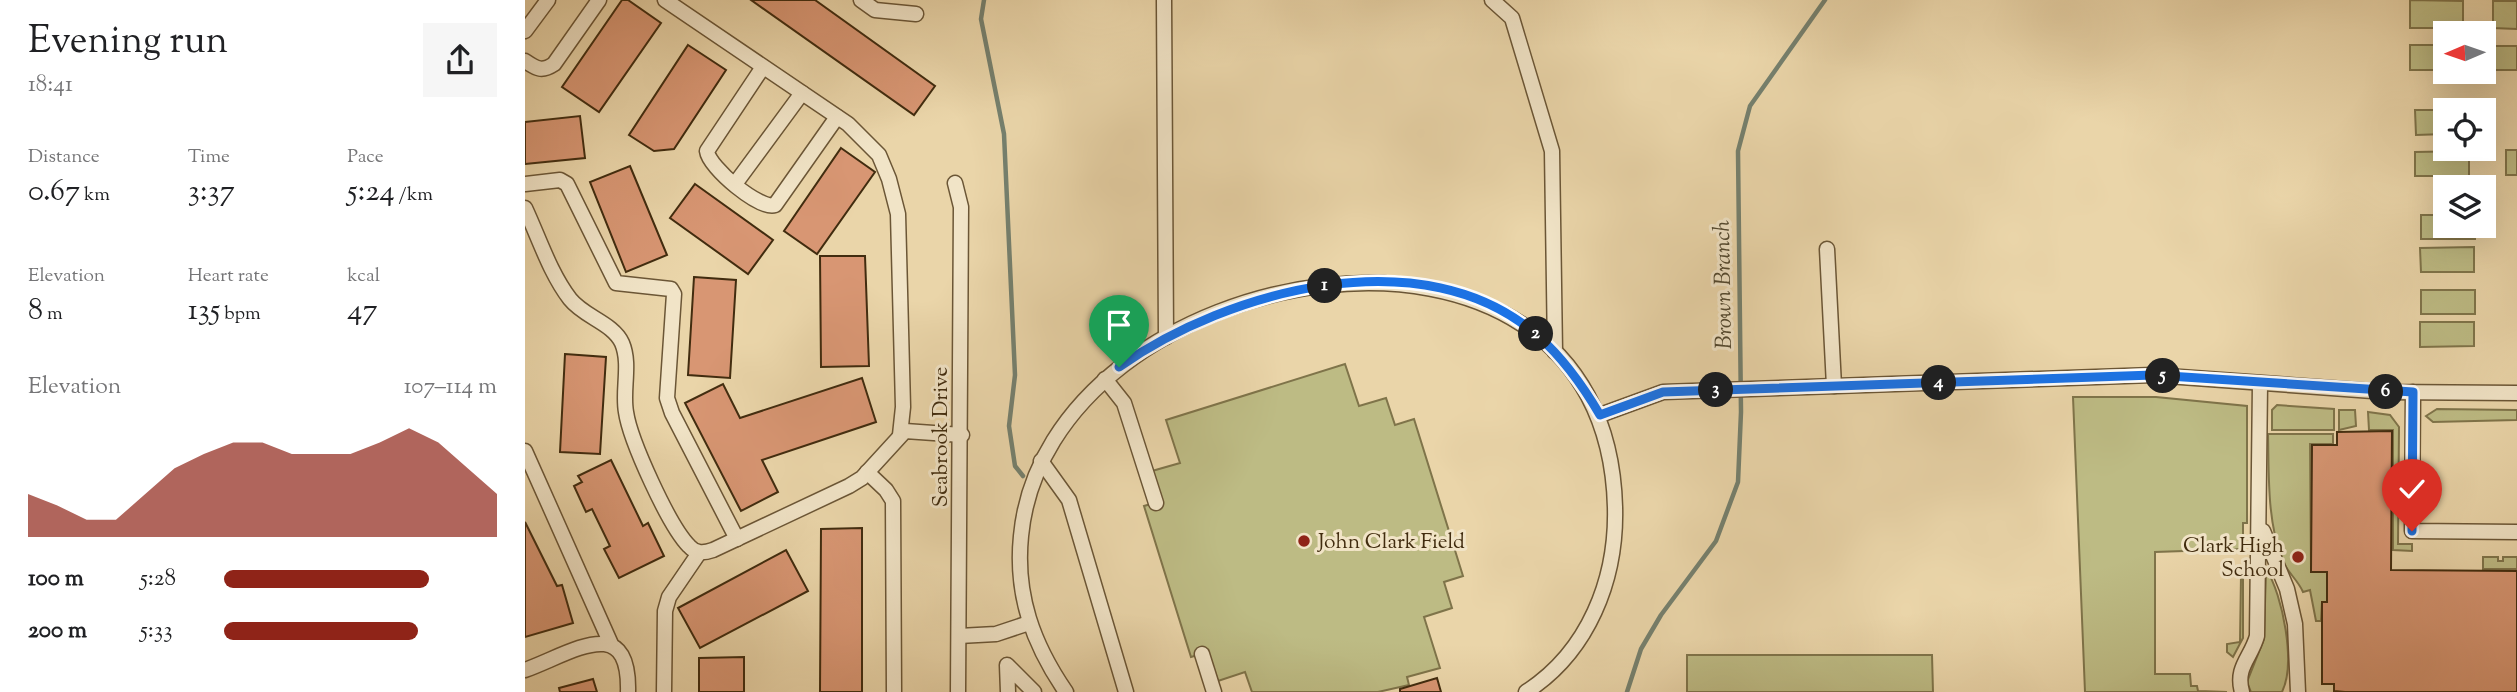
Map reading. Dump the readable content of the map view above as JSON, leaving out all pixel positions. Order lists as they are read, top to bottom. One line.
{"streets":{"street":["Seabrook Drive"]},"water":["Brown Branch"],"places":["John Clark Field","Clark High School"],"north":"left","page":{"heading":["Evening run","18:41"],"stats":[["Distance","0.67 km"],["Time","3:37"],["Pace","5:24 /km"],["Elevation","8 m"],["Heart rate","135 bpm"],["kcal","47"]],"pins":["1","2","5","4","3","6"],"chart":["Elevation","107–114 m"],"list":[{"name":"100 m","note":"5:28"},{"name":"200 m","note":"5:33"}]}}
